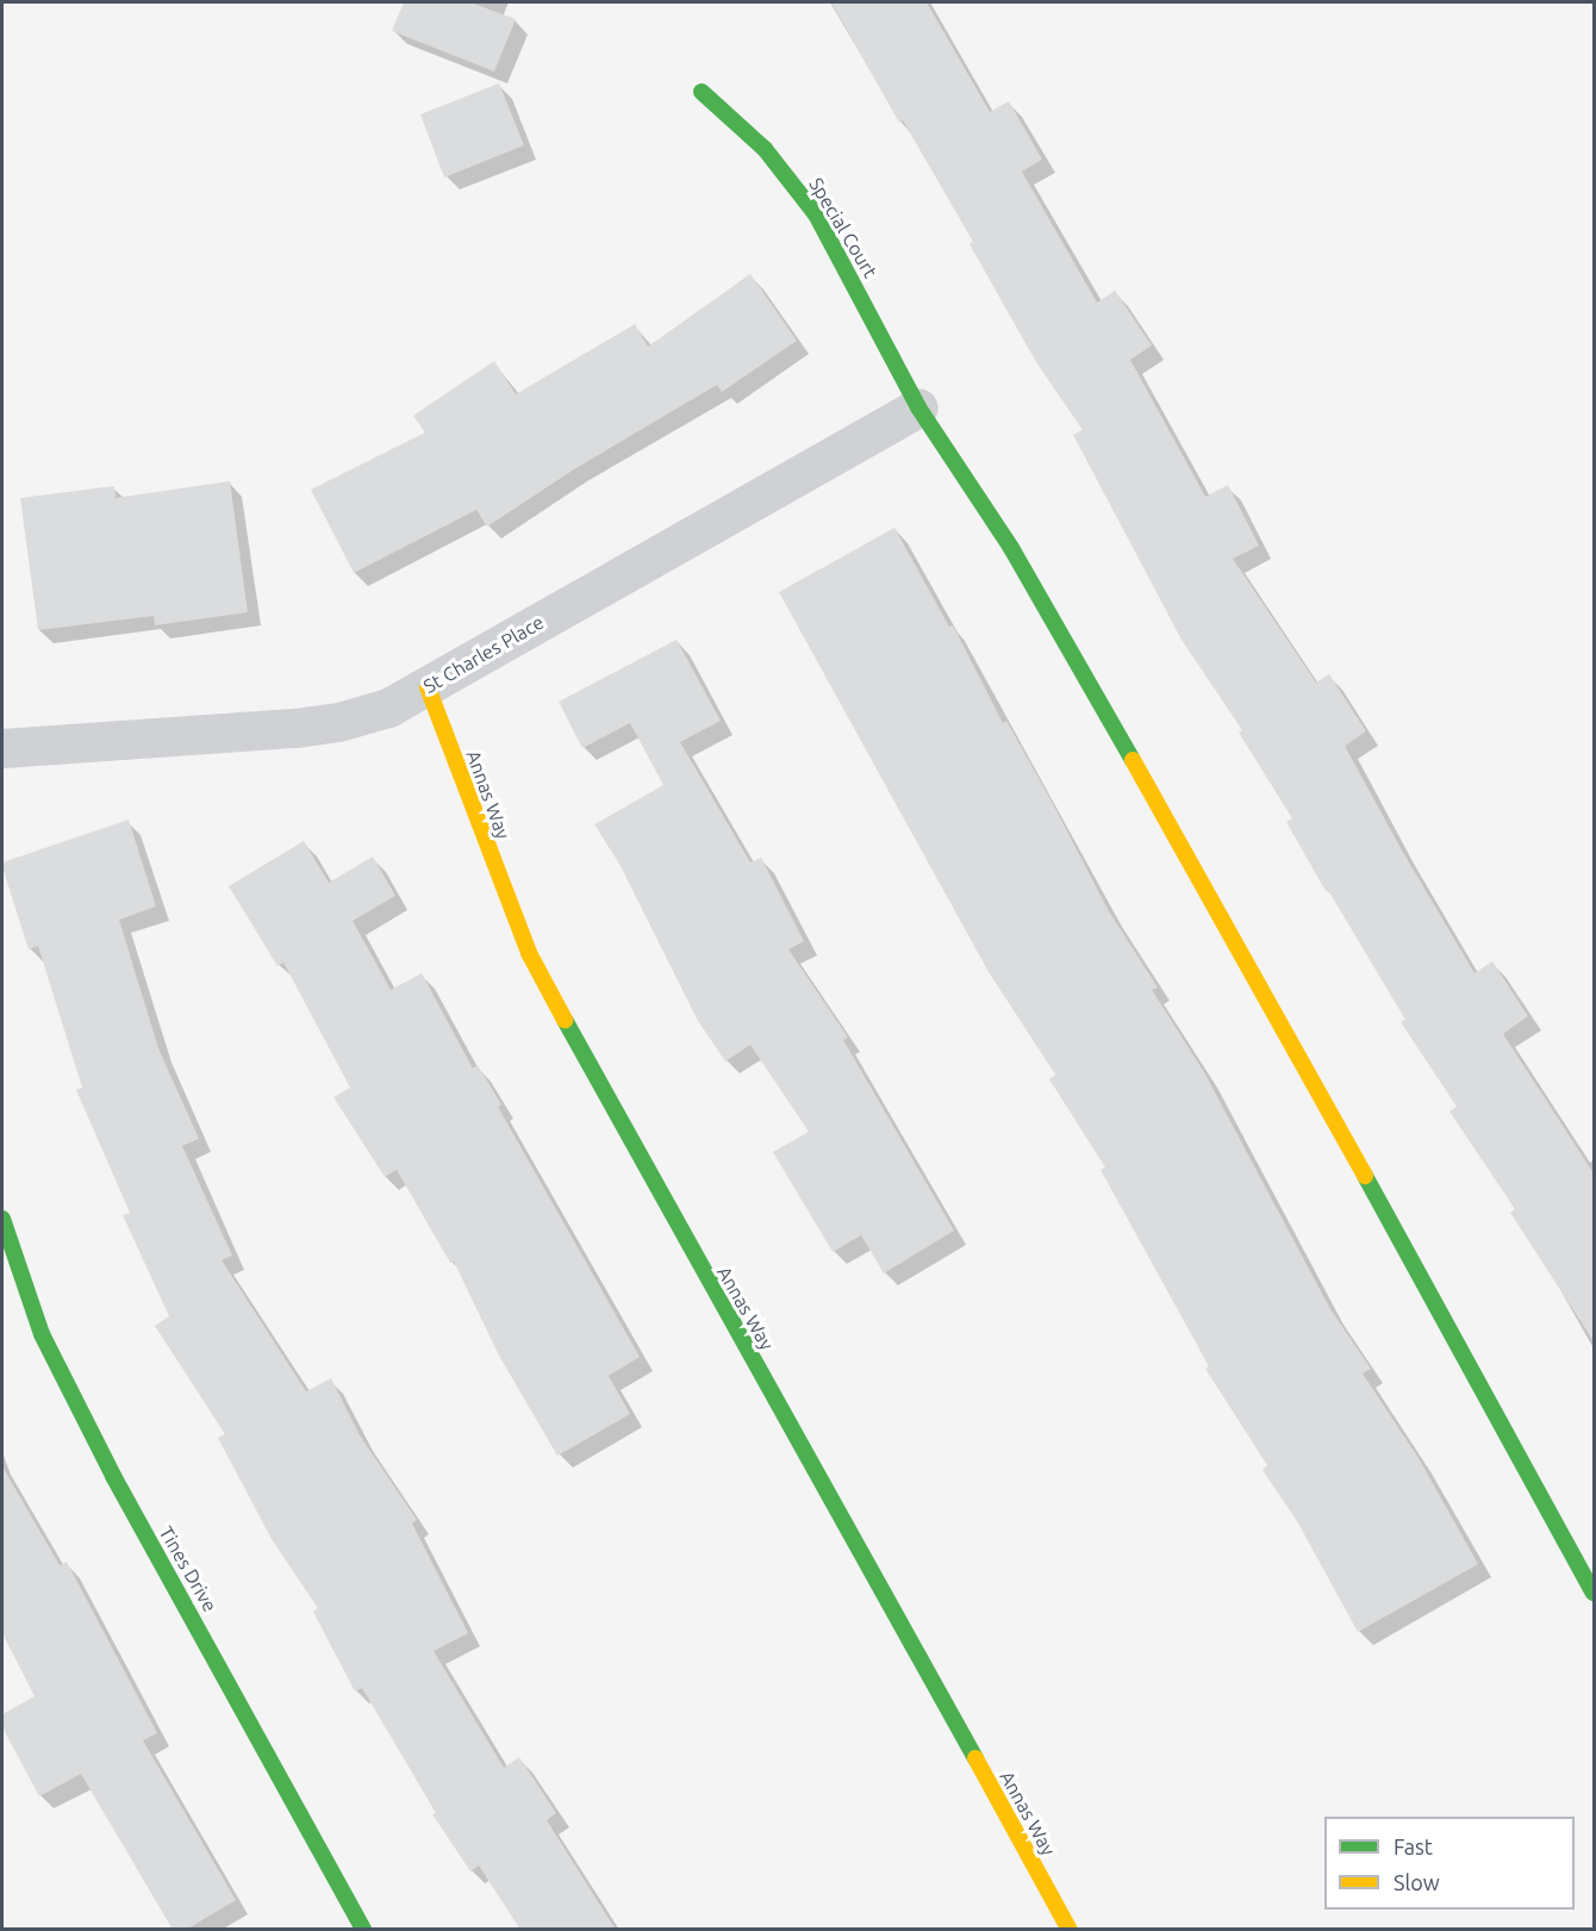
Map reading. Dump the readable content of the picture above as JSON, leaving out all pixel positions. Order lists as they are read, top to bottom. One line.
{"streets":{"street":["Special Court","St Charles Place","Annas Way","Tines Drive"]},"crossings":[["Special Court","St Charles Place"],["St Charles Place","Annas Way"]],"legend":["Fast","Slow"]}
